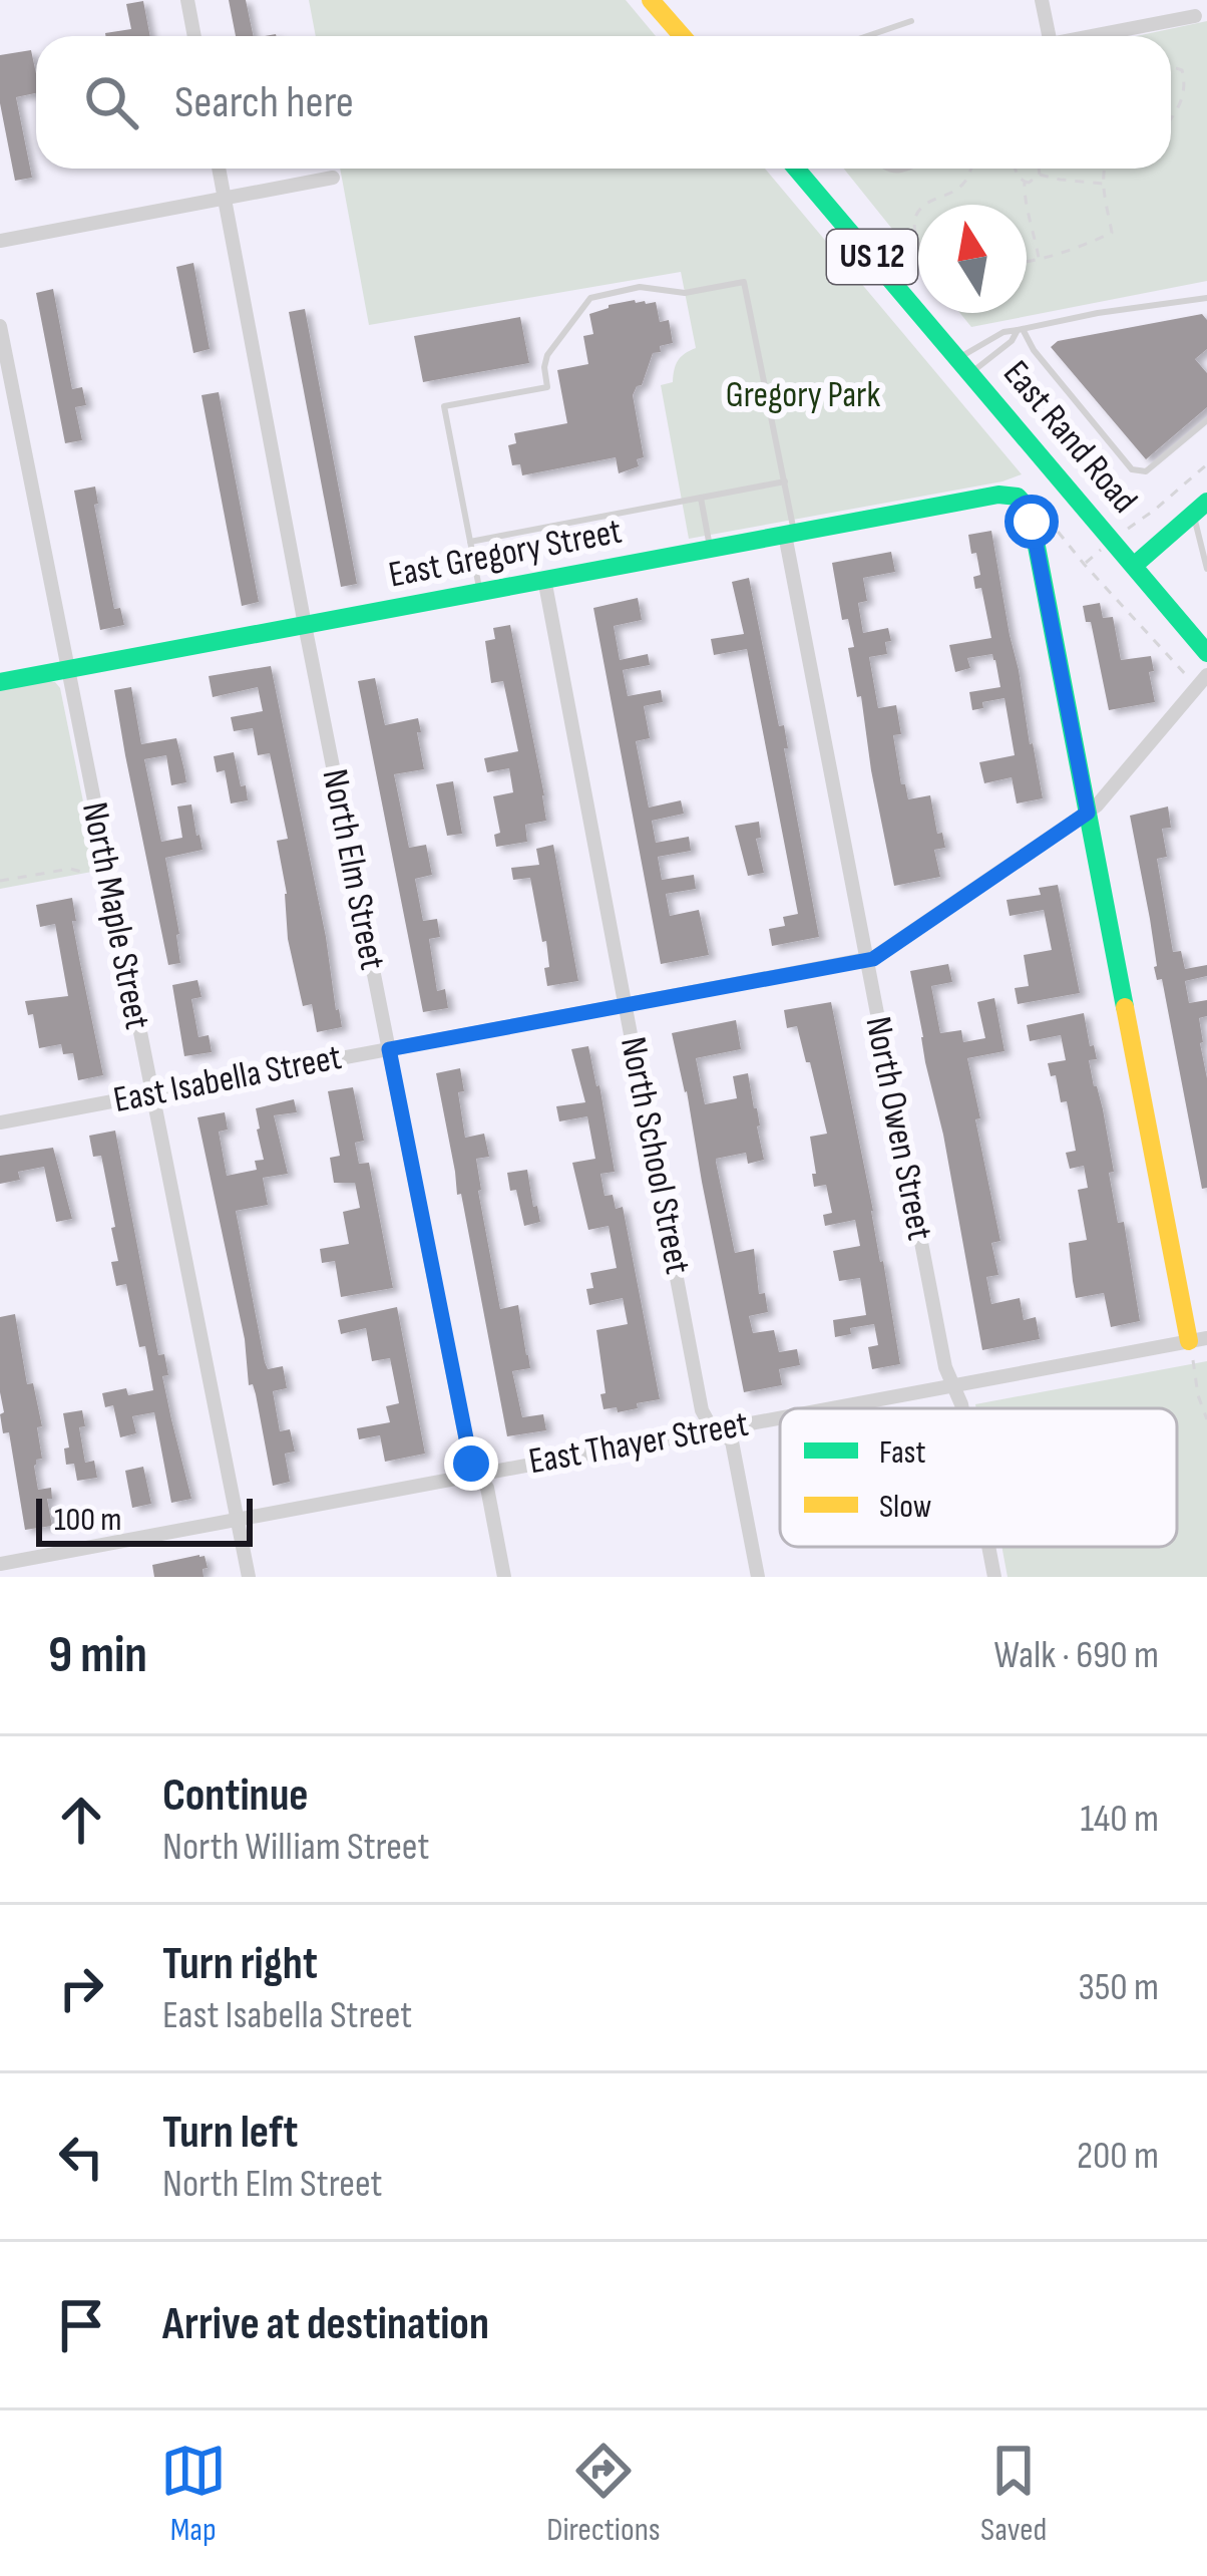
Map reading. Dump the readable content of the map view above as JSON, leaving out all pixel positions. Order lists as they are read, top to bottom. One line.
{"streets":{"street":["US 12","East Rand Road","East Gregory Street","North Elm Street","North Maple Street","East Isabella Street","North Owen Street","North School Street","East Thayer Street"]},"crossings":[["East Gregory Street","North Elm Street"],["East Gregory Street","North Maple Street"],["East Gregory Street","North Owen Street"],["East Gregory Street","North School Street"],["North Elm Street","East Isabella Street"],["North Elm Street","East Thayer Street"],["North Maple Street","East Isabella Street"],["North Maple Street","East Thayer Street"],["East Isabella Street","North Owen Street"],["East Isabella Street","North School Street"],["North Owen Street","East Thayer Street"],["North School Street","East Thayer Street"]],"parks":["Gregory Park"],"legend":["Fast","Slow"],"scale_bar":"100 m","north":"top","page":{"search":"Search here","scale":"100 m","heading":["9 min","Walk · 690 m"],"list":[["Continue","North William Street","140 m"],["Turn right","East Isabella Street","350 m"],["Turn left","North Elm Street","200 m"],"Arrive at destination"],"nav":["Map","Directions","Saved"]}}
